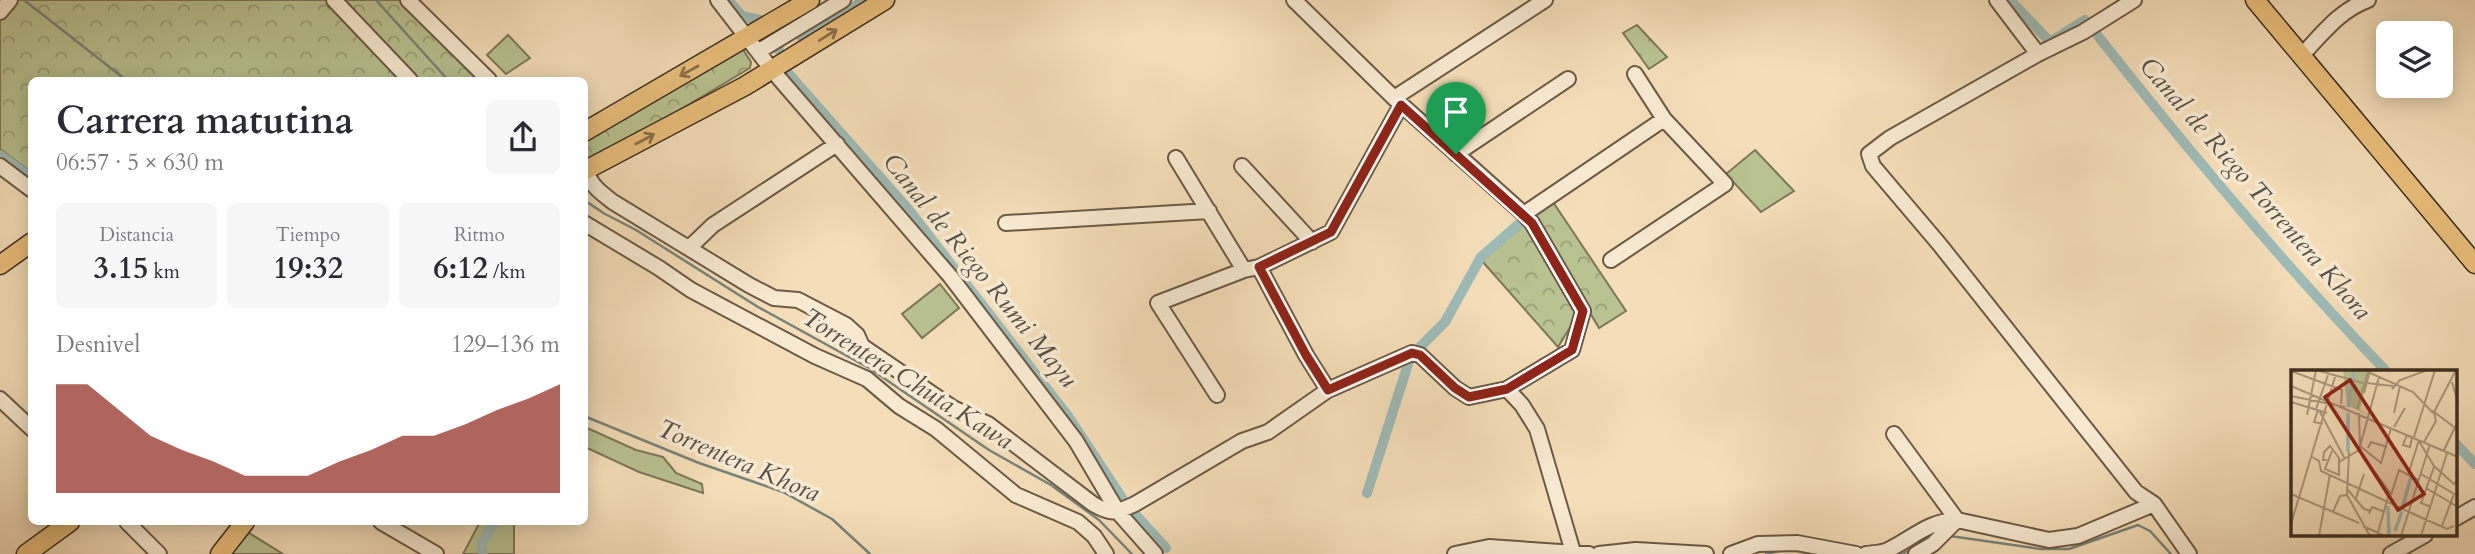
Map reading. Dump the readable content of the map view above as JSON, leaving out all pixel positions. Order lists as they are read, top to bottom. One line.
{"water":["Canal de Riego Torrentera Khora","Canal de Riego Rumi Mayu","Torrentera Chuta Kawa","Torrentera Khora"],"page":{"heading":["Carrera matutina","06:57 · 5 × 630 m"],"stats":[["Distancia","3.15 km"],["Tiempo","19:32"],["Ritmo","6:12 /km"]],"chart":["Desnivel","129–136 m"]}}
